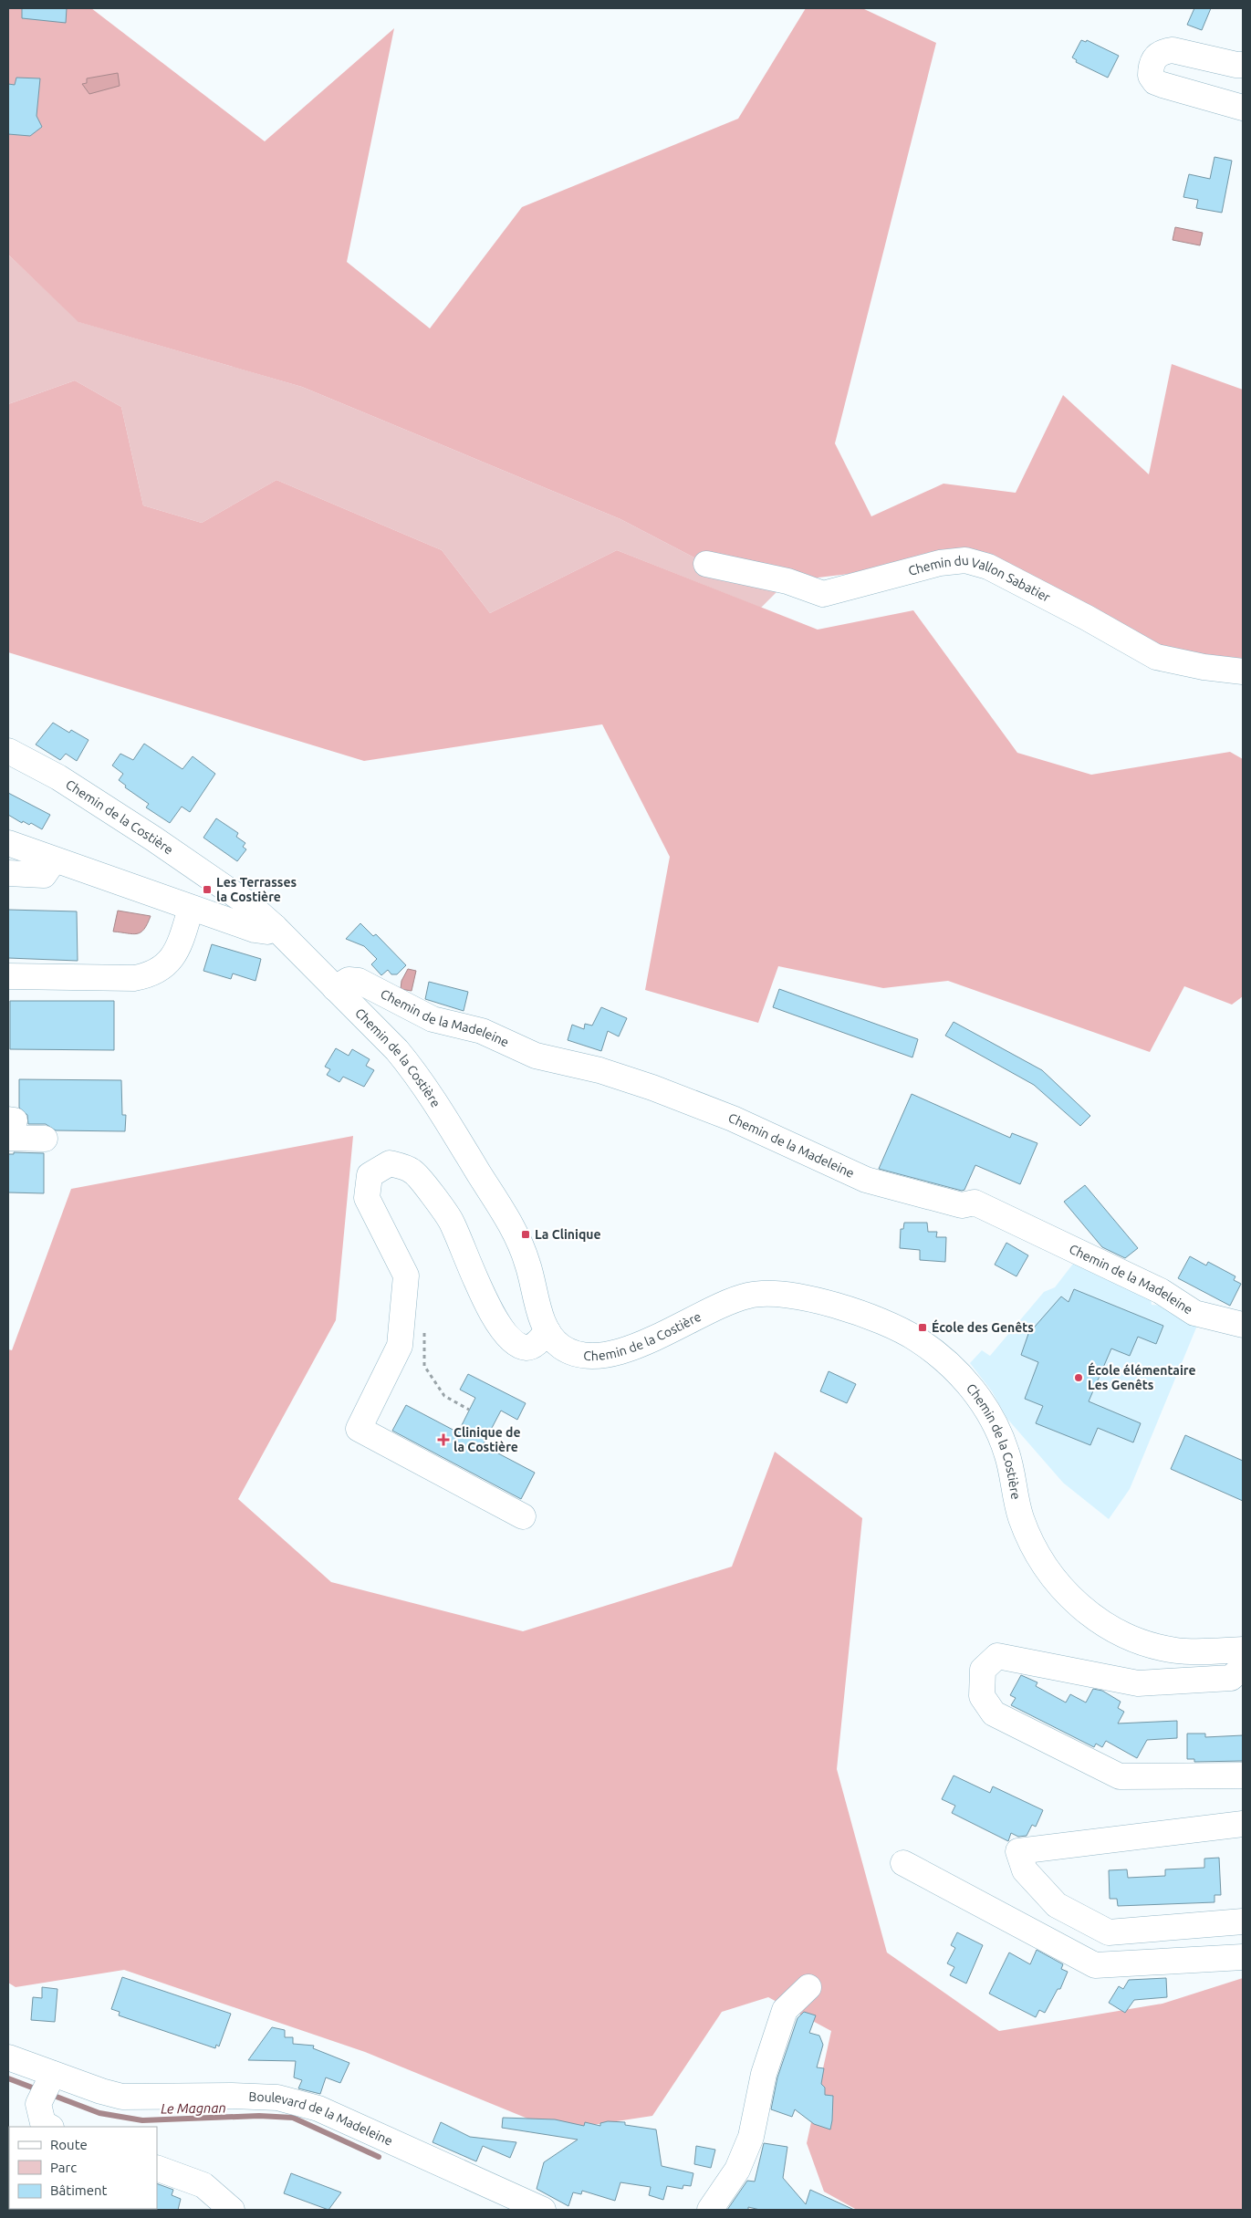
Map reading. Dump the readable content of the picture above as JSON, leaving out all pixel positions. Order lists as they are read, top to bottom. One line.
{"streets":{"street":["Chemin du Vallon Sabatier","Chemin de la Costière","Chemin de la Madeleine","Boulevard de la Madeleine"]},"crossings":[["Chemin de la Costière","Chemin de la Madeleine"]],"water":["Le Magnan"],"places":{"transit":["Les Terrasses la Costière","La Clinique","École des Genêts"],"other":["École élémentaire Les Genêts"],"health":["Clinique de la Costière"]},"legend":["Route","Parc","Bâtiment"]}
